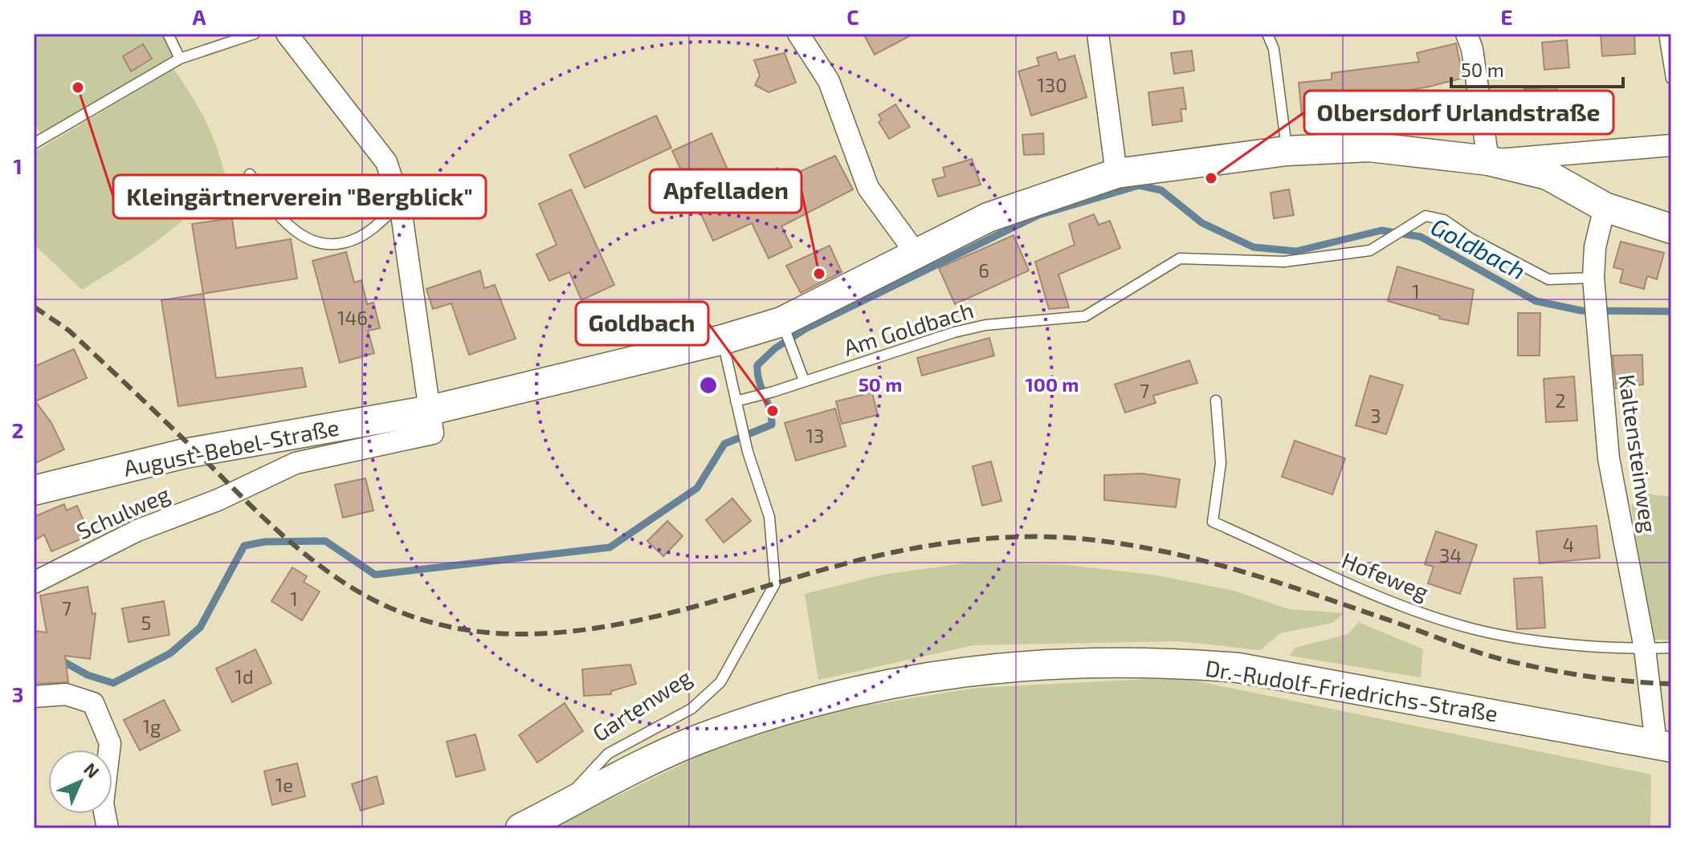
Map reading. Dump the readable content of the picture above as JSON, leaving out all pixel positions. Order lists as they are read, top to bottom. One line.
{"streets":{"street":["August-Bebel-Straße","Kaltensteinweg","Schulweg","Dr.-Rudolf-Friedrichs-Straße"],"lane":["Am Goldbach","Hofeweg","Gartenweg"]},"crossings":[["Am Goldbach","Kaltensteinweg"],["Am Goldbach","Gartenweg"],["August-Bebel-Straße","Kaltensteinweg"],["August-Bebel-Straße","Schulweg"],["August-Bebel-Straße","Gartenweg"],["Kaltensteinweg","Hofeweg"],["Kaltensteinweg","Dr.-Rudolf-Friedrichs-Straße"],["Dr.-Rudolf-Friedrichs-Straße","Gartenweg"]],"water":["Goldbach"],"places":["Kleingärtnerverein \"Bergblick\"","Olbersdorf Urlandstraße","Apfelladen","Goldbach"],"house_numbers":["130","6","1","146","7","2","3","13","4","34","1","7","5","1d","1g","1e"],"scale_bar":"50 m","north":"top right","grid":{"columns":["A","B","C","D","E"],"rows":["1","2","3"]},"rings":["50 m","100 m"]}
